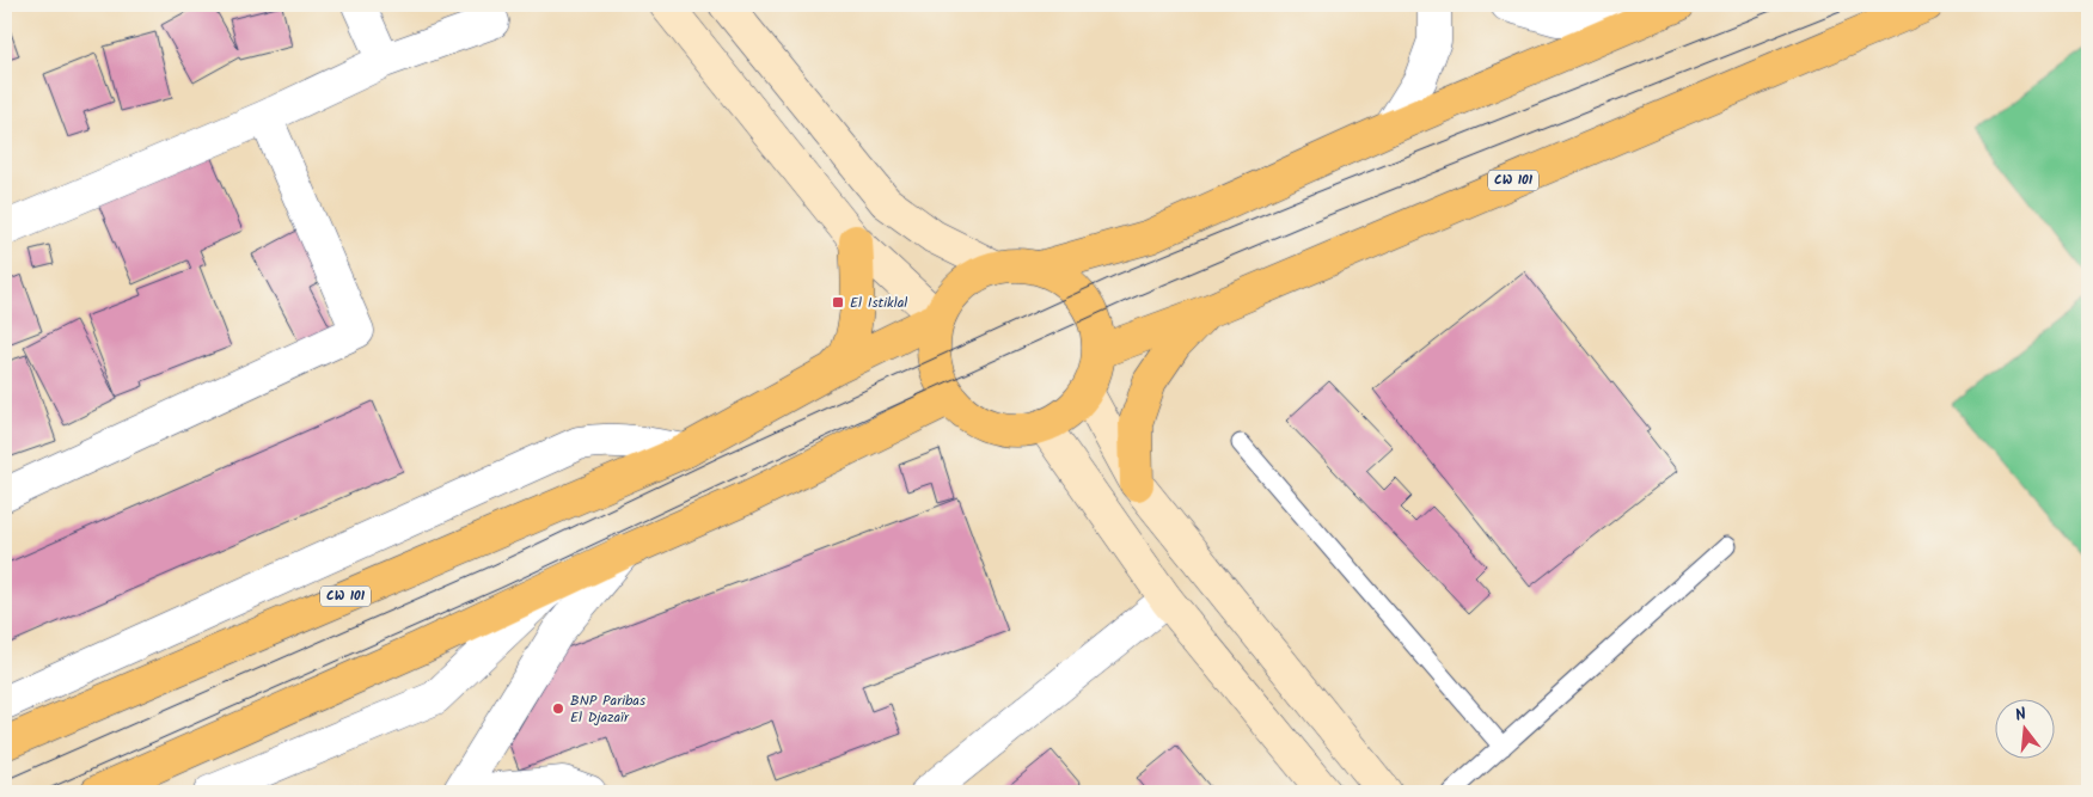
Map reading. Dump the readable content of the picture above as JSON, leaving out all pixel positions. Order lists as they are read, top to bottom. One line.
{"streets":{"main road":["CW 101"]},"places":{"transit":["El Istiklal"],"other":["BNP Paribas El Djazaïr"]},"north":"top"}
